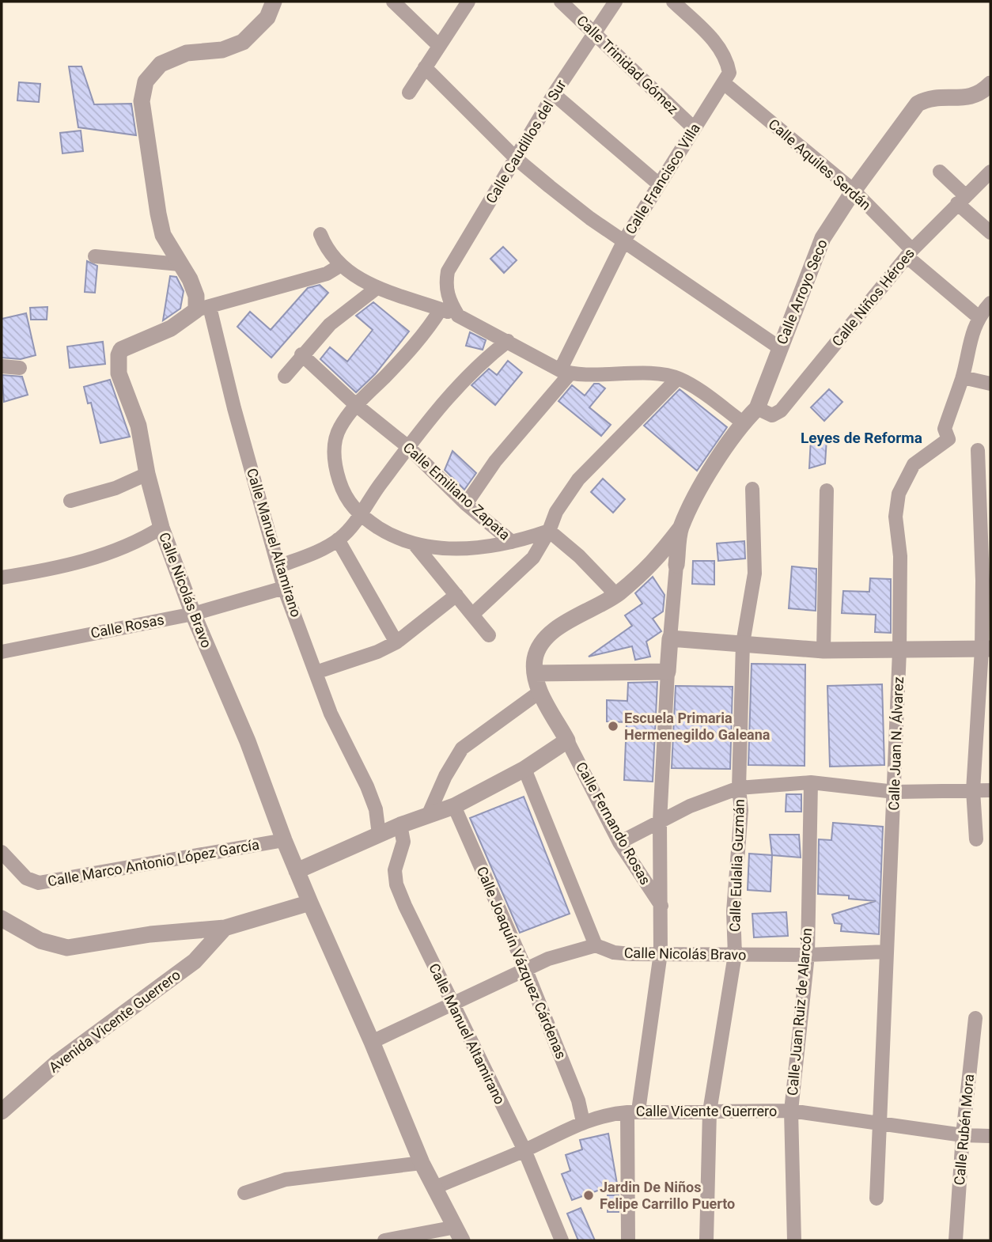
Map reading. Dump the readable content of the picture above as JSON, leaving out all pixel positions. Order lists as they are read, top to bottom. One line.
{"streets":{"street":["Calle Trinidad Gómez","Calle Caudillos del Sur","Calle Aquiles Serdán","Calle Francisco Villa","Calle Arroyo Seco","Calle Niños Héroes","Calle Emiliano Zapata","Calle Manuel Altamirano","Calle Nicolás Bravo","Calle Rosas","Calle Juan N. Álvarez","Calle Fernando Rosas","Calle Marco Antonio López García","Calle Eulalia Guzmán","Calle Joaquín Vázquez Cárdenas","Calle Juan Ruiz de Alarcón","Avenida Vicente Guerrero","Calle Vicente Guerrero","Calle Rubén Mora"]},"crossings":[["Calle Trinidad Gómez","Calle Caudillos del Sur"],["Calle Trinidad Gómez","Calle Francisco Villa"],["Calle Aquiles Serdán","Calle Francisco Villa"],["Calle Aquiles Serdán","Calle Arroyo Seco"],["Calle Aquiles Serdán","Calle Niños Héroes"],["Calle Aquiles Serdán","Calle Juan N. Álvarez"],["Calle Francisco Villa","Calle Emiliano Zapata"],["Calle Arroyo Seco","Calle Niños Héroes"],["Calle Arroyo Seco","Calle Fernando Rosas"],["Calle Manuel Altamirano","Calle Nicolás Bravo"],["Calle Manuel Altamirano","Calle Rosas"],["Calle Manuel Altamirano","Calle Vicente Guerrero"],["Calle Nicolás Bravo","Calle Rosas"],["Calle Nicolás Bravo","Calle Juan N. Álvarez"],["Calle Nicolás Bravo","Calle Fernando Rosas"],["Calle Nicolás Bravo","Calle Marco Antonio López García"],["Calle Nicolás Bravo","Calle Eulalia Guzmán"],["Calle Nicolás Bravo","Calle Juan Ruiz de Alarcón"],["Calle Nicolás Bravo","Calle Vicente Guerrero"],["Calle Juan N. Álvarez","Calle Vicente Guerrero"],["Calle Fernando Rosas","Calle Vicente Guerrero"],["Calle Eulalia Guzmán","Calle Vicente Guerrero"],["Calle Joaquín Vázquez Cárdenas","Calle Vicente Guerrero"],["Calle Juan Ruiz de Alarcón","Calle Vicente Guerrero"],["Calle Vicente Guerrero","Calle Rubén Mora"]],"districts":["Leyes de Reforma"],"places":["Escuela Primaria Hermenegildo Galeana","Jardin De Niños Felipe Carrillo Puerto"]}
